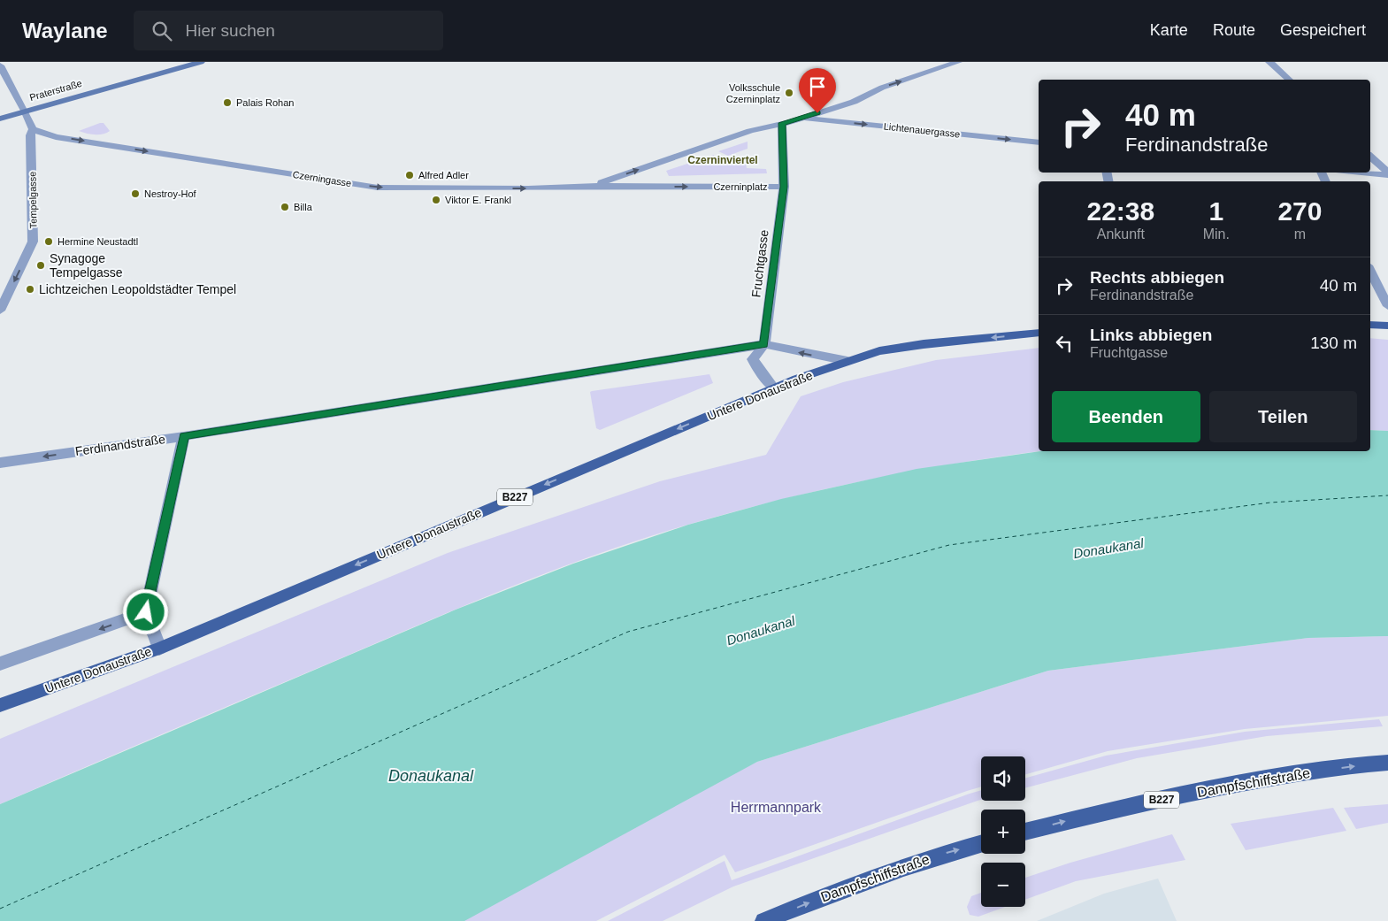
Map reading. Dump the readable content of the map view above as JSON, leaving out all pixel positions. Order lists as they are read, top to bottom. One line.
{"streets":{"main road":["Praterstraße","Untere Donaustraße","B227","Dampfschiffstraße"],"street":["Lichtenauergasse","Czerningasse","Czerninplatz","Tempelgasse","Fruchtgasse","Ferdinandstraße"]},"crossings":[["Praterstraße","Tempelgasse"],["Czerningasse","Czerninplatz"],["Czerningasse","Tempelgasse"],["Czerninplatz","Fruchtgasse"],["Fruchtgasse","Untere Donaustraße"],["Fruchtgasse","Ferdinandstraße"]],"one_way":["Lichtenauergasse","Czerningasse","Tempelgasse","Untere Donaustraße","Dampfschiffstraße"],"districts":["Czerninviertel"],"water":["Donaukanal"],"parks":["Herrmannpark"],"places":["Volksschule Czerninplatz","Palais Rohan","Alfred Adler","Nestroy-Hof","Viktor E. Frankl","Billa","Hermine Neustadtl","Synagoge Tempelgasse","Lichtzeichen Leopoldstädter Tempel"],"page":{"header":"Waylane","search":"Hier suchen","nav":["Karte","Route","Gespeichert"],"turn":["40 m","Ferdinandstraße"],"eta":["22:38","Ankunft","1","Min.","270","m"],"list":[{"name":"Rechts abbiegen","note":"Ferdinandstraße","value":"40 m"},{"name":"Links abbiegen","note":"Fruchtgasse","value":"130 m"}],"buttons":["Beenden","Teilen"],"map_buttons":["+","−"]}}
